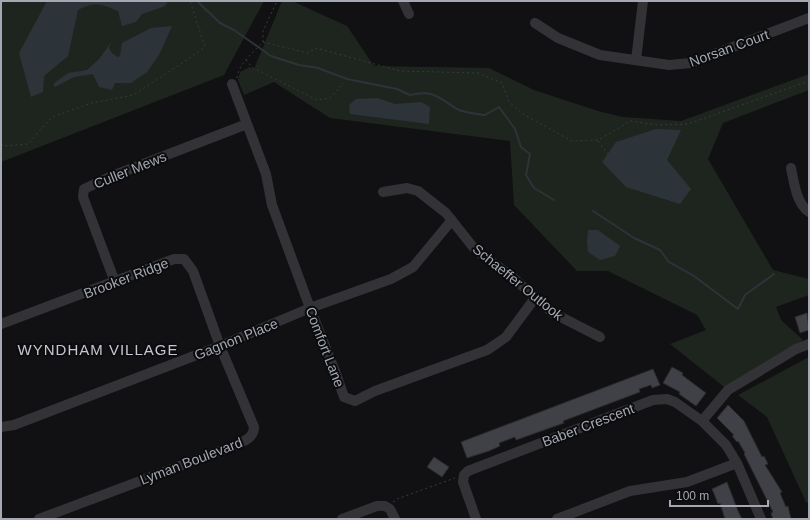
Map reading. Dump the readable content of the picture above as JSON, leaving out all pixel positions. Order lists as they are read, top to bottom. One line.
{"streets":{"street":["Norsan Court","Culler Mews","Brooker Ridge","Schaeffer Outlook","Gagnon Place","Comfort Lane","Baber Crescent","Lyman Boulevard"]},"crossings":[["Culler Mews","Brooker Ridge"],["Culler Mews","Comfort Lane"],["Brooker Ridge","Gagnon Place"],["Brooker Ridge","Lyman Boulevard"],["Schaeffer Outlook","Gagnon Place"],["Schaeffer Outlook","Comfort Lane"],["Gagnon Place","Comfort Lane"],["Gagnon Place","Lyman Boulevard"]],"districts":["WYNDHAM VILLAGE"],"scale_bar":"100 m"}
